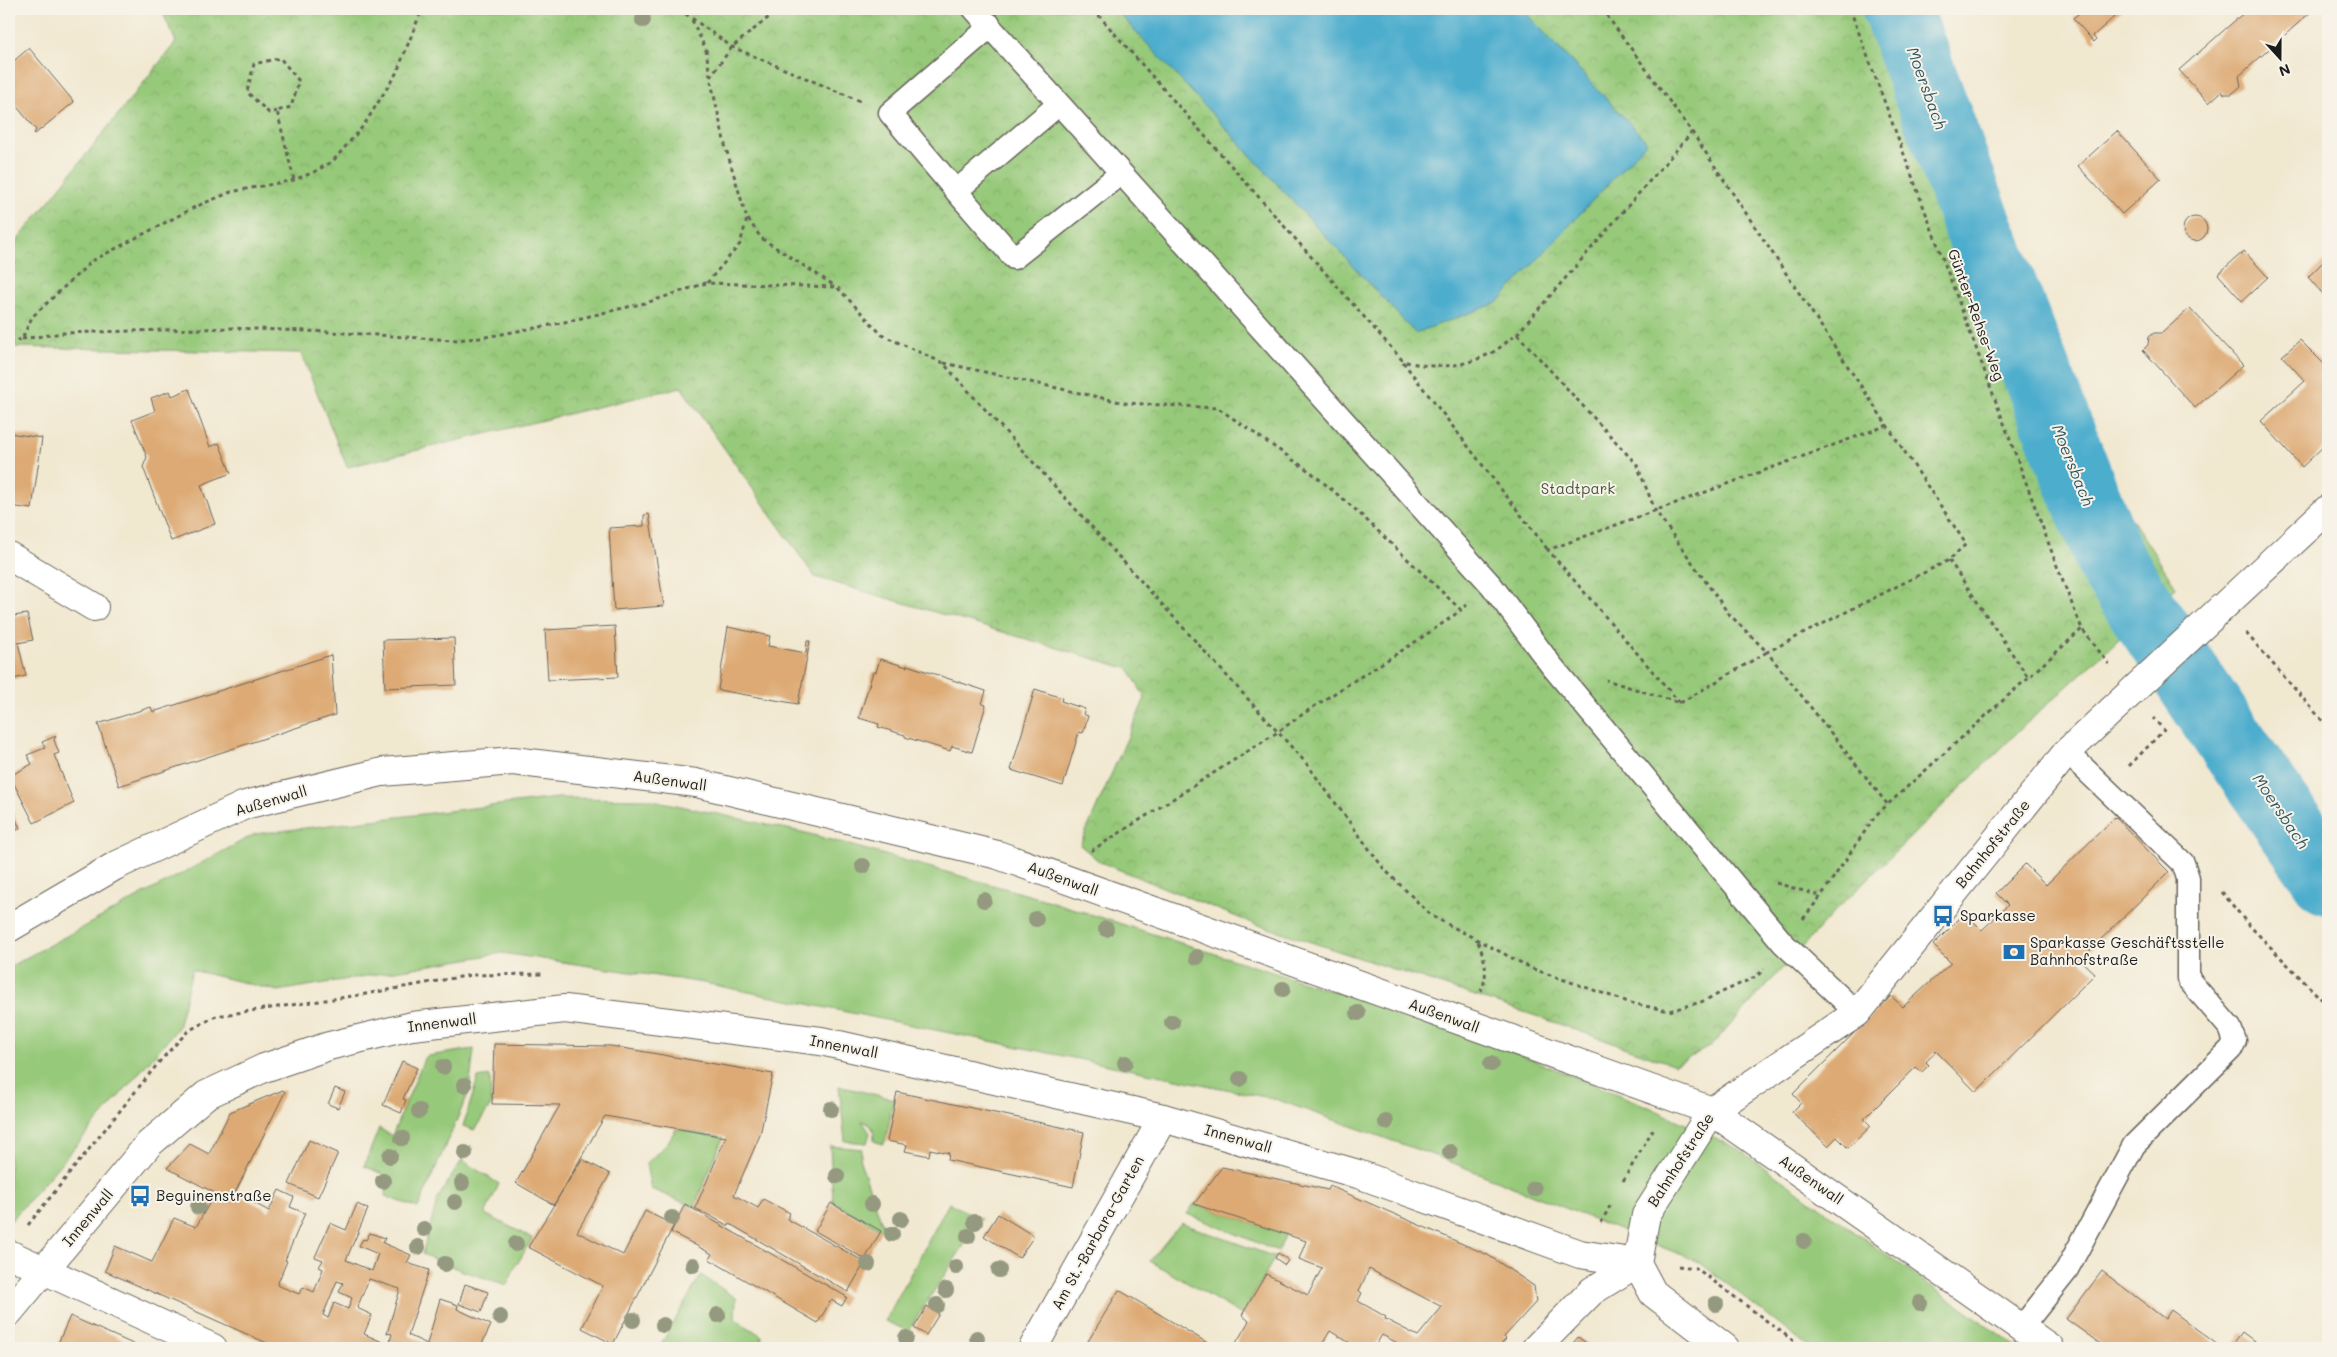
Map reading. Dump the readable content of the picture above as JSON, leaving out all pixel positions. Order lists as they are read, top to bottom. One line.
{"streets":{"street":["Außenwall","Bahnhofstraße","Innenwall","Am St.-Barbara-Garten"],"path":["Günter-Rehse-Weg"]},"crossings":[["Außenwall","Bahnhofstraße"],["Bahnhofstraße","Innenwall"],["Innenwall","Am St.-Barbara-Garten"]],"water":["Moersbach"],"parks":["Stadtpark"],"places":{"bus stop":["Sparkasse","Beguinenstraße"],"bank":["Sparkasse Geschäftsstelle Bahnhofstraße"]},"north":"bottom"}
